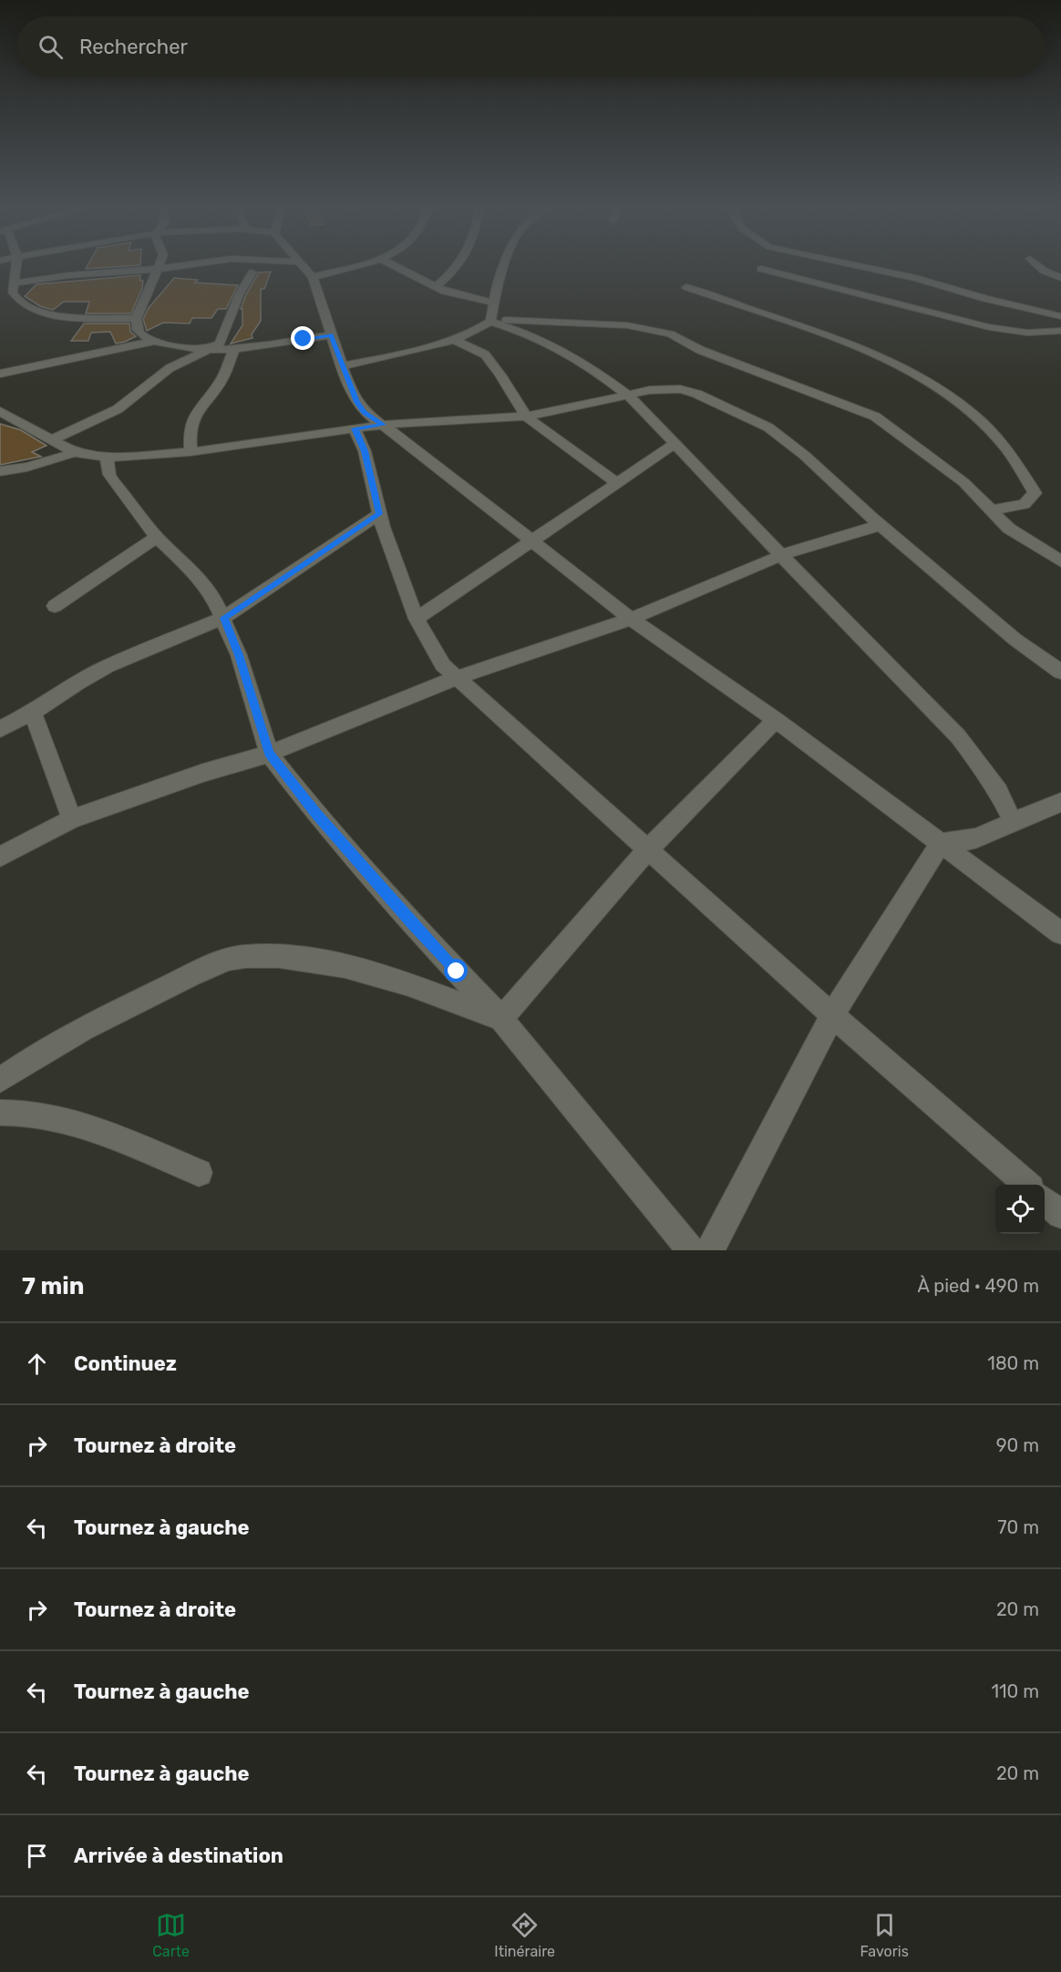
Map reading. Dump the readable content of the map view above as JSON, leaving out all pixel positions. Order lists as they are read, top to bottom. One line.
{"page":{"search":"Rechercher","heading":["7 min","À pied · 490 m"],"list":[["Continuez","180 m"],["Tournez à droite","90 m"],["Tournez à gauche","70 m"],["Tournez à droite","20 m"],["Tournez à gauche","110 m"],["Tournez à gauche","20 m"],"Arrivée à destination"],"nav":["Carte","Itinéraire","Favoris"]}}
